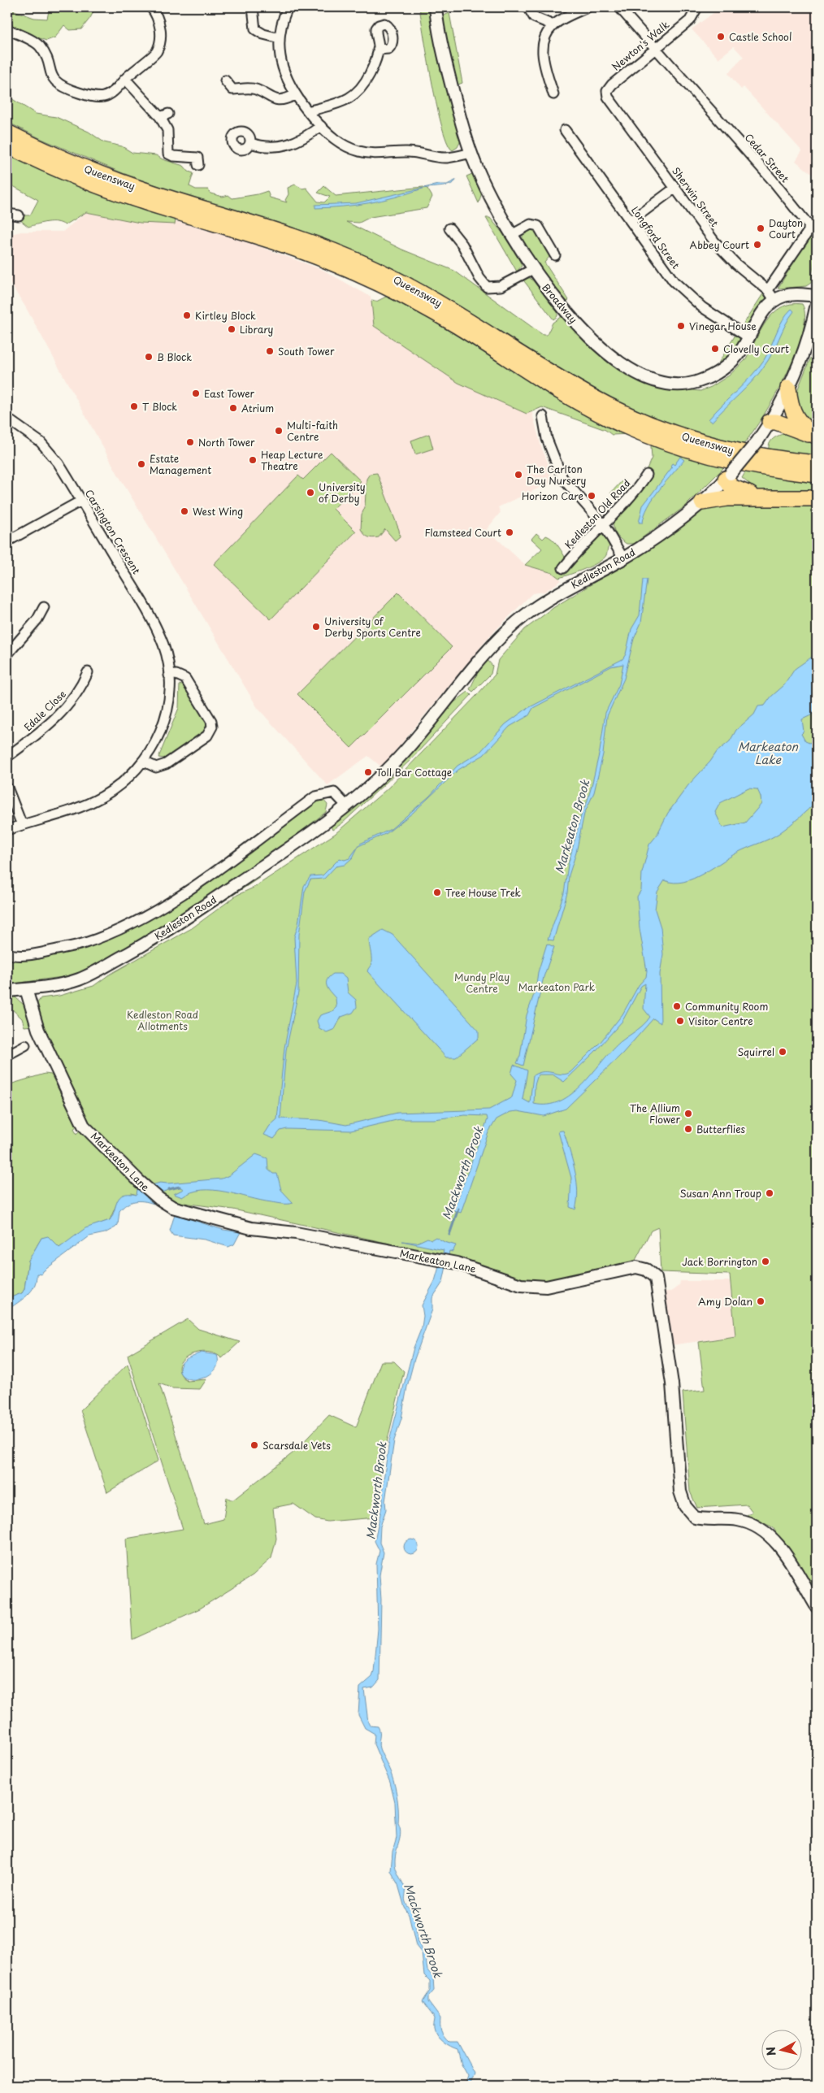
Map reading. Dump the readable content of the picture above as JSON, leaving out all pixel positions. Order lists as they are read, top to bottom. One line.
{"streets":{"highway":["Queensway"],"street":["Newton's Walk","Cedar Street","Sherwin Street","Longford Street","Broadway","Kedleston Old Road","Carsington Crescent","Kedleston Road","Edale Close","Markeaton Lane"]},"crossings":[["Newton's Walk","Cedar Street"],["Newton's Walk","Sherwin Street"],["Cedar Street","Sherwin Street"],["Sherwin Street","Broadway"],["Longford Street","Broadway"],["Kedleston Road","Markeaton Lane"]],"water":["Markeaton Lake","Markeaton Brook","Mackworth Brook"],"parks":["Mundy Play Centre","Markeaton Park","Kedleston Road Allotments"],"places":["Castle School","Dayton Court","Abbey Court","Kirtley Block","Vinegar House","Library","Clovelly Court","South Tower","B Block","East Tower","T Block","Atrium","Multi-faith Centre","North Tower","Heap Lecture Theatre","Estate Management","The Carlton Day Nursery","University of Derby","Horizon Care","West Wing","Flamsteed Court","University of Derby Sports Centre","Toll Bar Cottage","Tree House Trek","Community Room","Visitor Centre","Squirrel","The Allium Flower","Butterflies","Susan Ann Troup","Jack Borrington","Amy Dolan","Scarsdale Vets"],"north":"left"}
